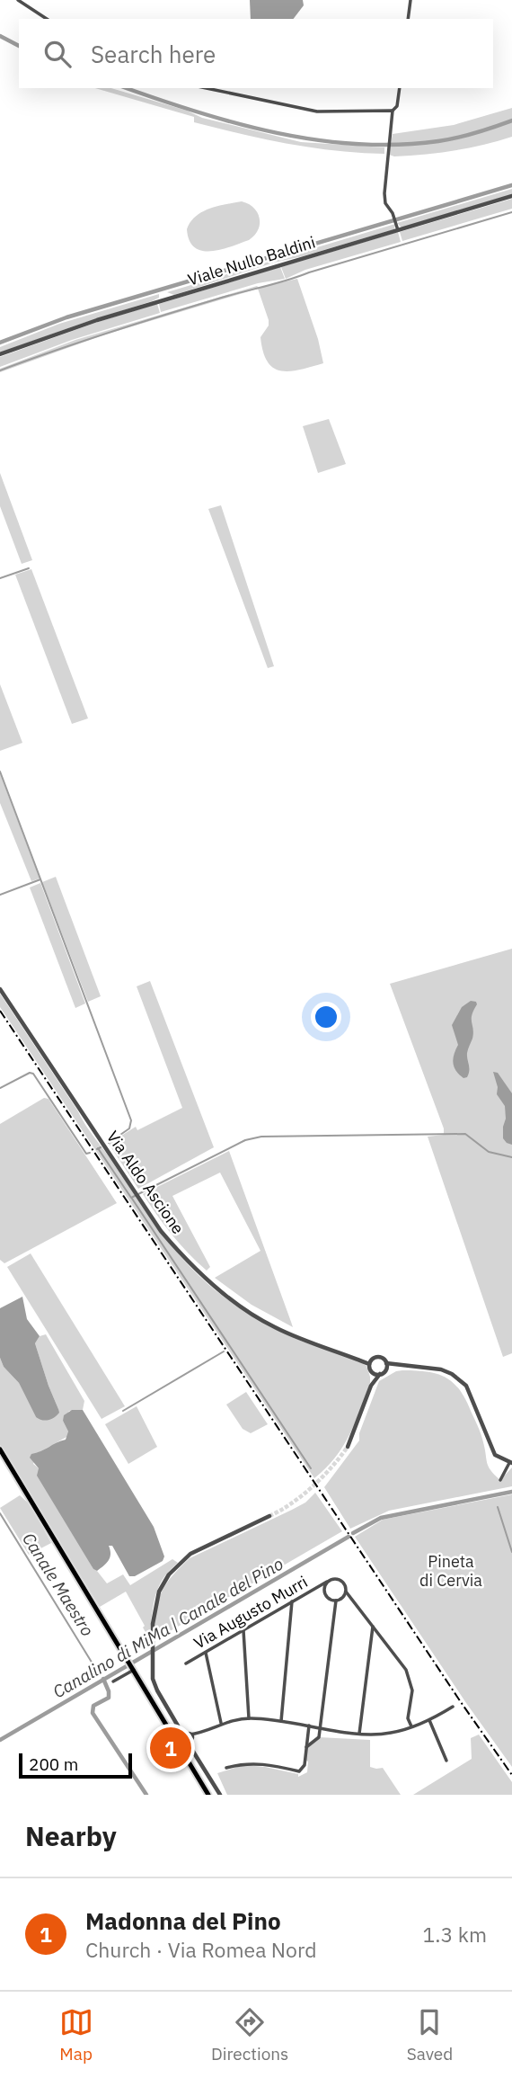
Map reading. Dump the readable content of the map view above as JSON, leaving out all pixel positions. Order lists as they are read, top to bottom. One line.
{"streets":{"street":["Viale Nullo Baldini","Via Aldo Ascione","Via Augusto Murri"]},"water":["Canale Maestro","Canalino di MiMa | Canale del Pino"],"parks":["Pineta di Cervia"],"scale_bar":"200 m","page":{"search":"Search here","pins":"1","scale":"200 m","heading":"Nearby","list":[{"mark":"1","name":"Madonna del Pino","note":"Church · Via Romea Nord","value":"1.3 km"}],"nav":["Map","Directions","Saved"]}}
